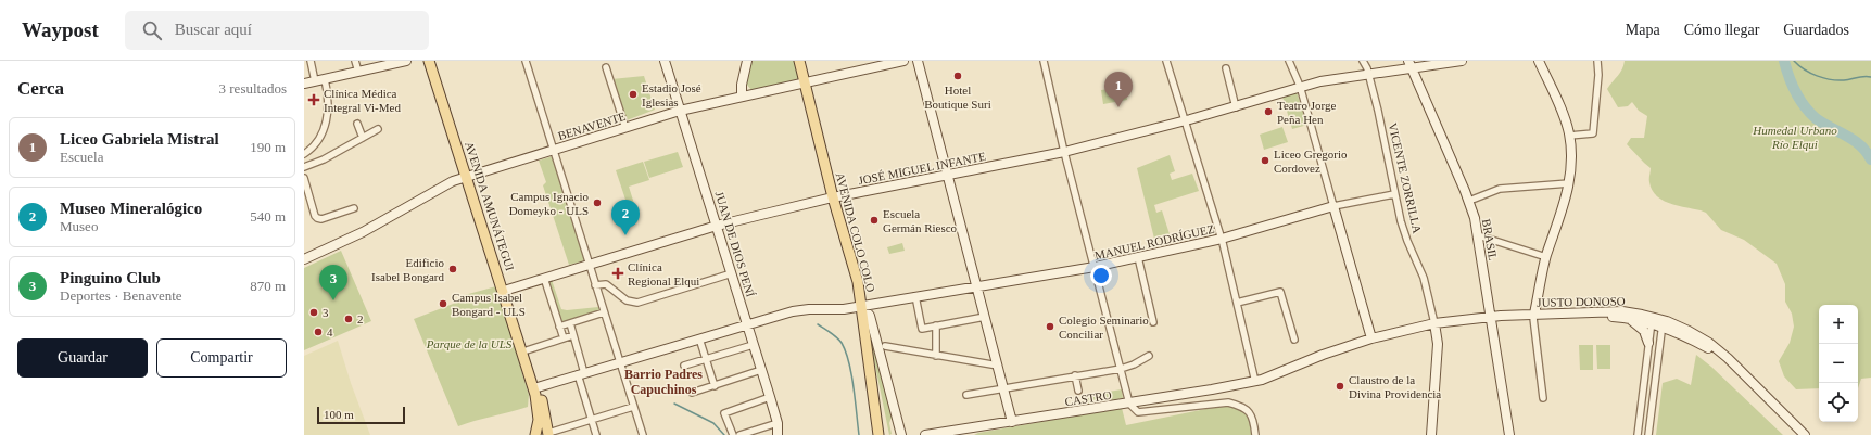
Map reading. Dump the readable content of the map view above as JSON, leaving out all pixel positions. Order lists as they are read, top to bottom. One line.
{"streets":{"main road":["AVENIDA AMUNÁTEGUI","AVENIDA COLO COLO"],"street":["BENAVENTE","JOSÉ MIGUEL INFANTE","VICENTE ZORRILLA","BRASIL","MANUEL RODRÍGUEZ","JUAN DE DIOS PENÍ","JUSTO DONOSO","CASTRO"]},"crossings":[["BENAVENTE","AVENIDA AMUNÁTEGUI"],["BENAVENTE","AVENIDA COLO COLO"],["BENAVENTE","JUAN DE DIOS PENÍ"],["JOSÉ MIGUEL INFANTE","VICENTE ZORRILLA"],["JOSÉ MIGUEL INFANTE","AVENIDA AMUNÁTEGUI"],["JOSÉ MIGUEL INFANTE","AVENIDA COLO COLO"],["JOSÉ MIGUEL INFANTE","BRASIL"],["JOSÉ MIGUEL INFANTE","JUAN DE DIOS PENÍ"],["VICENTE ZORRILLA","MANUEL RODRÍGUEZ"],["VICENTE ZORRILLA","JUSTO DONOSO"],["AVENIDA AMUNÁTEGUI","MANUEL RODRÍGUEZ"],["AVENIDA COLO COLO","MANUEL RODRÍGUEZ"],["BRASIL","JUSTO DONOSO"],["MANUEL RODRÍGUEZ","JUAN DE DIOS PENÍ"],["JUSTO DONOSO","CASTRO"]],"districts":["Barrio Padres Capuchinos"],"parks":["Humedal Urbano Río Elqui","Parque de la ULS"],"places":{"other":["Hotel Boutique Suri","Estadio José Iglesias","Teatro Jorge Peña Hen","Liceo Gregorio Cordovez","Campus Ignacio Domeyko - ULS","Escuela Germán Riesco","Edificio Isabel Bongard","Campus Isabel Bongard - ULS","3","2","Colegio Seminario Conciliar","4","Claustro de la Divina Providencia"],"health":["Clínica Médica Integral Vi-Med","Clínica Regional Elqui"]},"scale_bar":"100 m","page":{"header":"Waypost","search":"Buscar aquí","nav":["Mapa","Cómo llegar","Guardados"],"heading":["Cerca","3 resultados"],"pins":["1","2","3"],"list":[{"mark":"1","name":"Liceo Gabriela Mistral","note":"Escuela","value":"190 m"},{"mark":"2","name":"Museo Mineralógico","note":"Museo","value":"540 m"},{"mark":"3","name":"Pinguino Club","note":"Deportes · Benavente","value":"870 m"}],"map_buttons":["+","−"],"buttons":["Guardar","Compartir"],"scale":"100 m"}}
